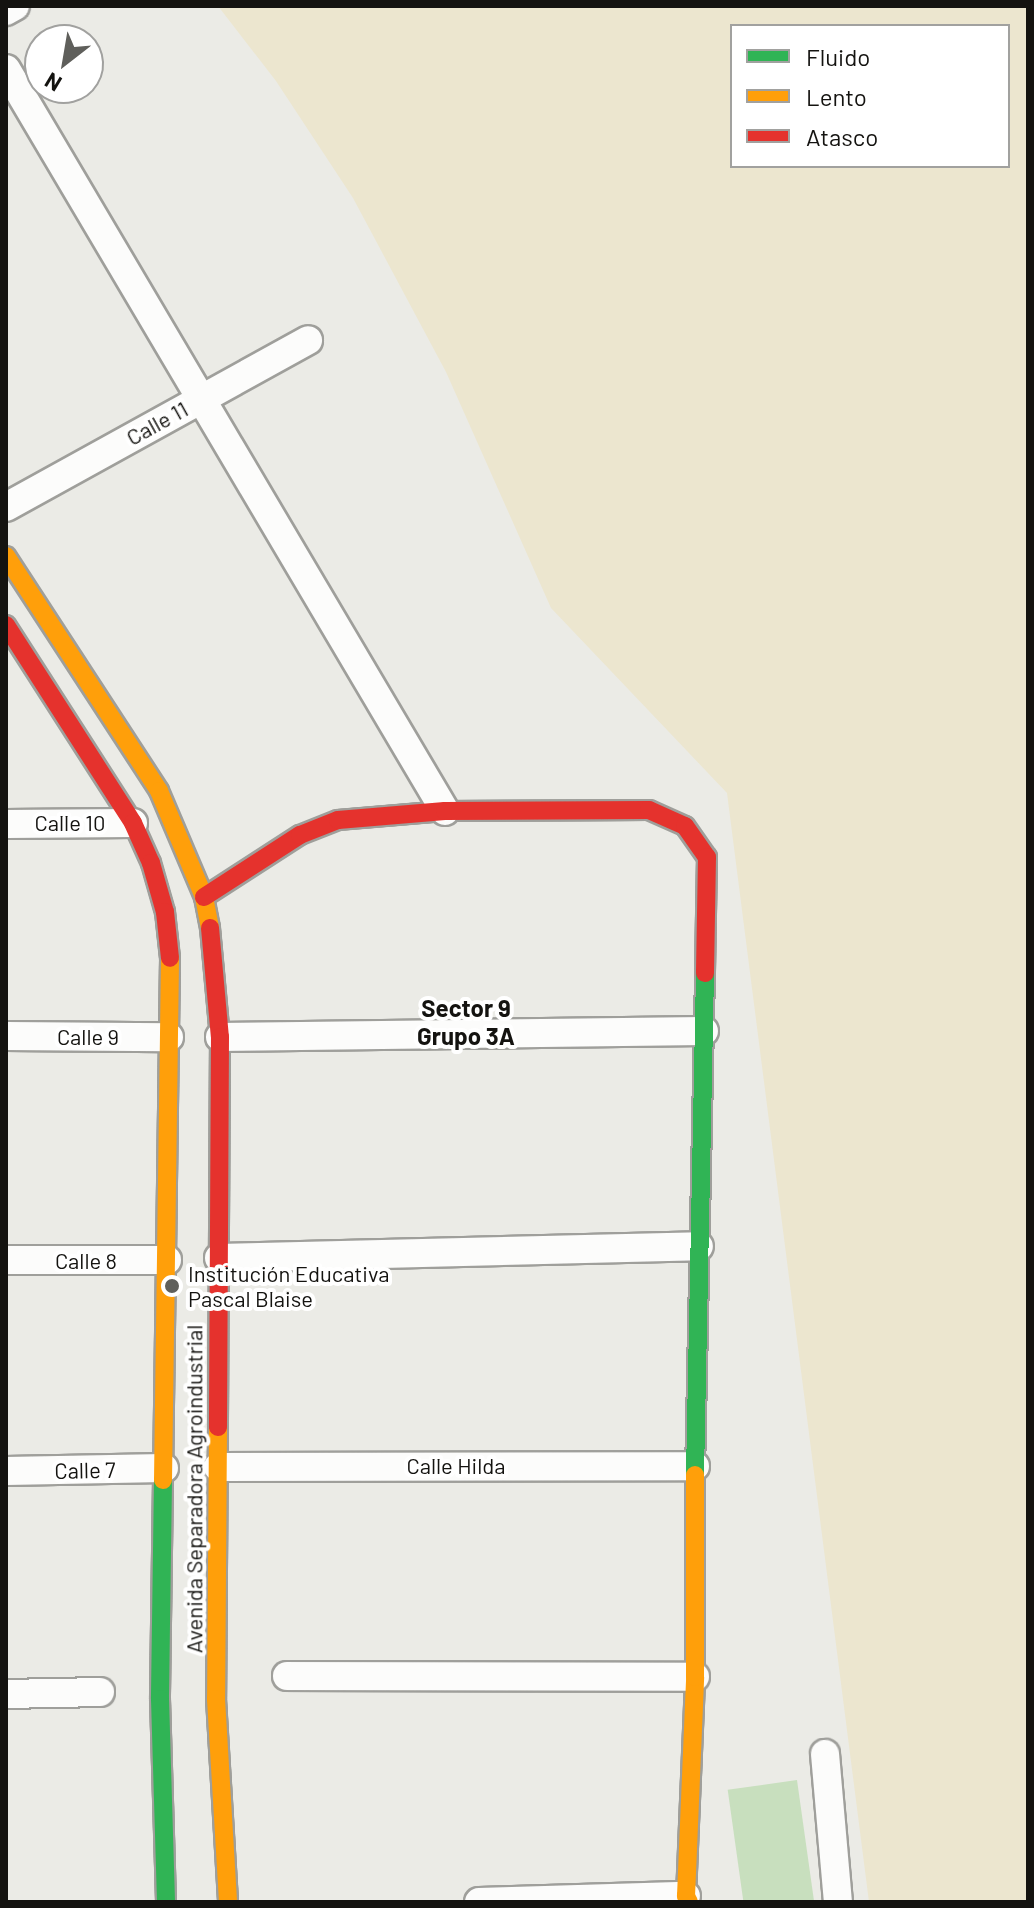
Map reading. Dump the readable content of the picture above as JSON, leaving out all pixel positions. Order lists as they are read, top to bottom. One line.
{"streets":{"street":["Calle 11","Calle 10","Calle 9","Calle 8","Calle Hilda","Calle 7","Avenida Separadora Agroindustrial"]},"crossings":[["Calle 10","Avenida Separadora Agroindustrial"],["Calle 9","Avenida Separadora Agroindustrial"],["Calle 8","Avenida Separadora Agroindustrial"],["Calle Hilda","Avenida Separadora Agroindustrial"],["Calle 7","Avenida Separadora Agroindustrial"]],"districts":["Sector 9 Grupo 3A"],"places":["Institución Educativa Pascal Blaise"],"legend":["Fluido","Lento","Atasco"],"north":"bottom left"}
